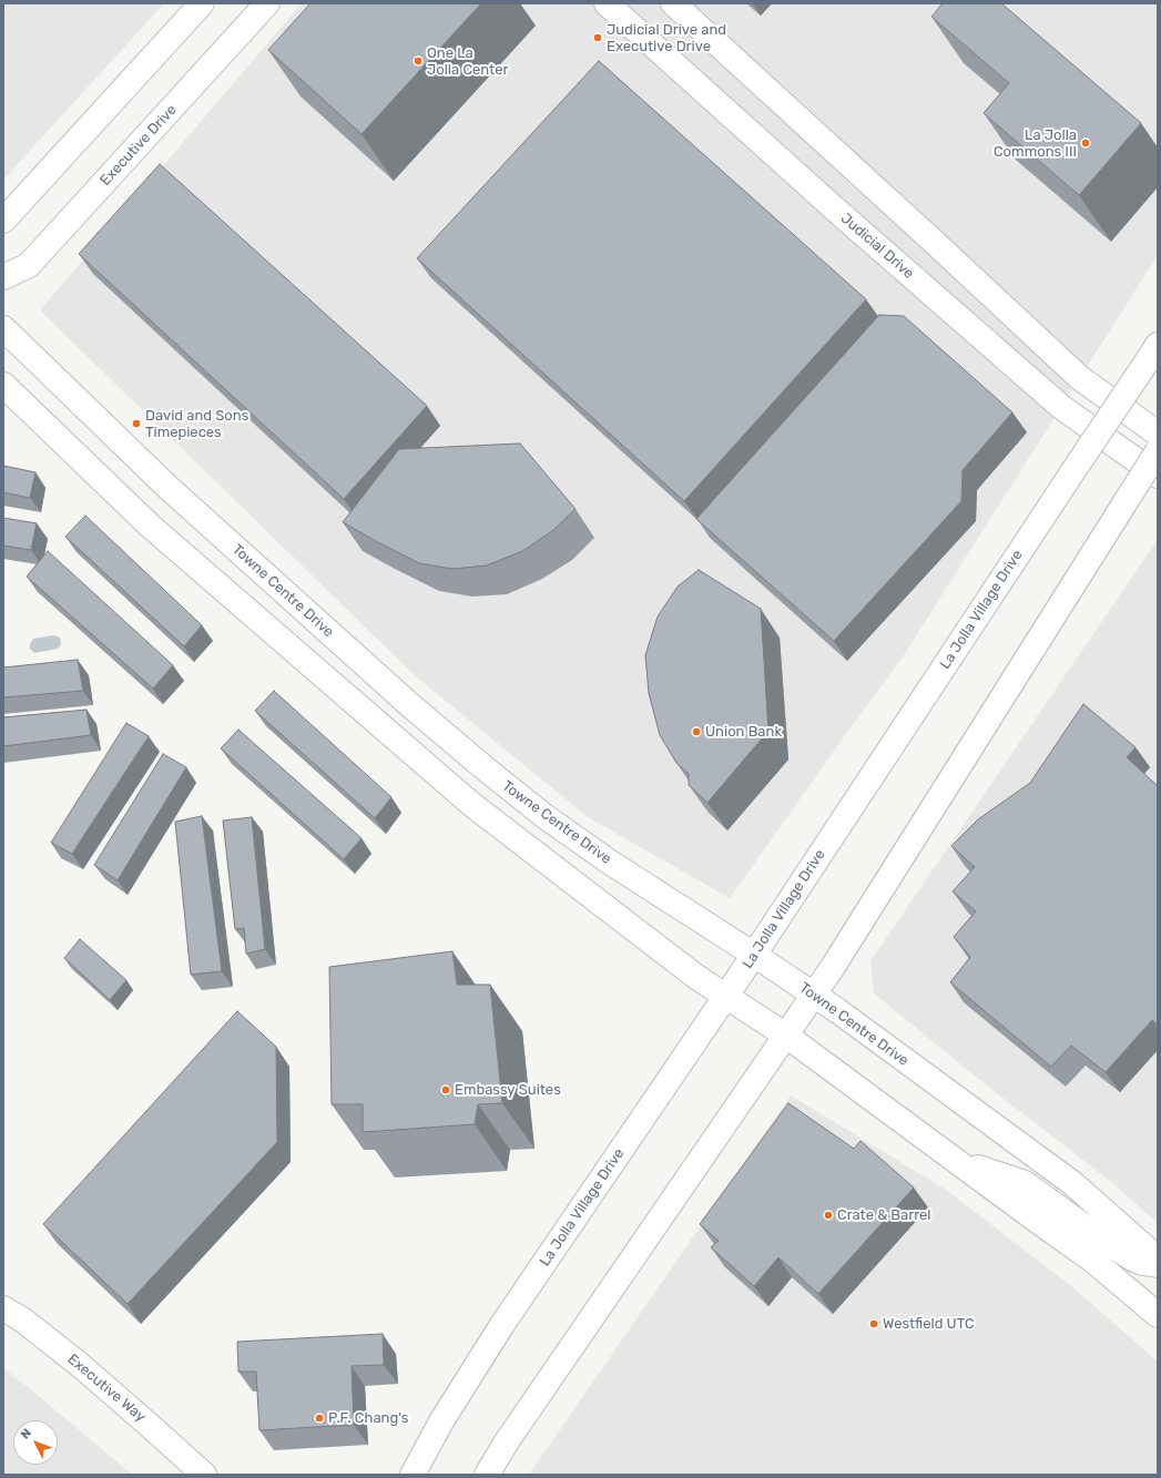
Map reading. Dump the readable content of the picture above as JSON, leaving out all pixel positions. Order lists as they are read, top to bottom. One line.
{"streets":{"main road":["Executive Drive","Judicial Drive","Towne Centre Drive","La Jolla Village Drive","Executive Way"]},"crossings":[["Towne Centre Drive","La Jolla Village Drive"]],"places":["Judicial Drive and Executive Drive","One La Jolla Center","La Jolla Commons III","David and Sons Timepieces","Union Bank","Embassy Suites","Crate & Barrel","Westfield UTC","P.F. Chang's"],"north":"top left"}
